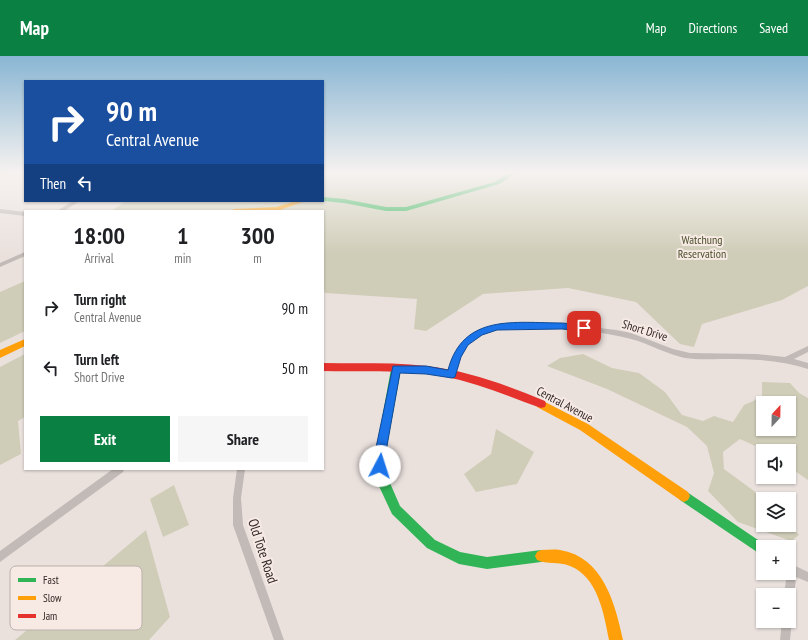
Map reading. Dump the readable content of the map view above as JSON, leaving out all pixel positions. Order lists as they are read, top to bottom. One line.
{"streets":{"street":["Short Drive","Central Avenue","Old Tote Road"]},"crossings":[["Short Drive","Central Avenue"]],"parks":["Watchung Reservation"],"legend":["Fast","Slow","Jam"],"north":"top","page":{"header":"Map","nav":["Map","Directions","Saved"],"turn":["90 m","Central Avenue"],"then":"Then","eta":["18:00","Arrival","1","min","300","m"],"list":[{"name":"Turn right","note":"Central Avenue","value":"90 m"},{"name":"Turn left","note":"Short Drive","value":"50 m"}],"map_buttons":["+","−"],"buttons":["Exit","Share"]}}
